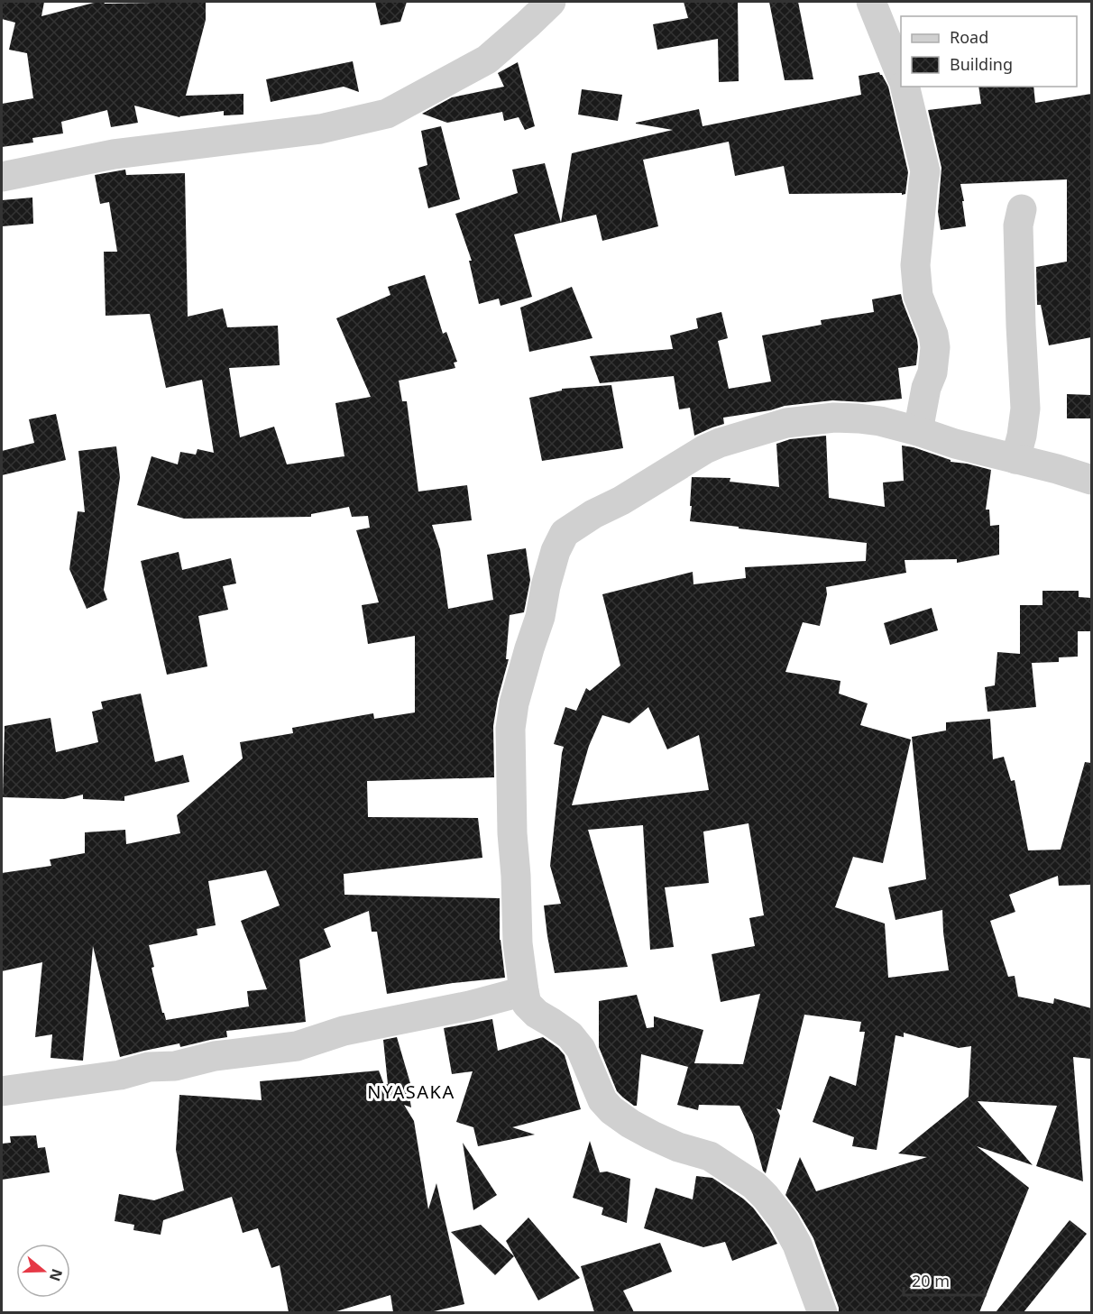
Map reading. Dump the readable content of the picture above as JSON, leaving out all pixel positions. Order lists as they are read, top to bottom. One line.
{"districts":["NYASAKA"],"legend":["Road","Building"],"scale_bar":"20 m","north":"right"}
